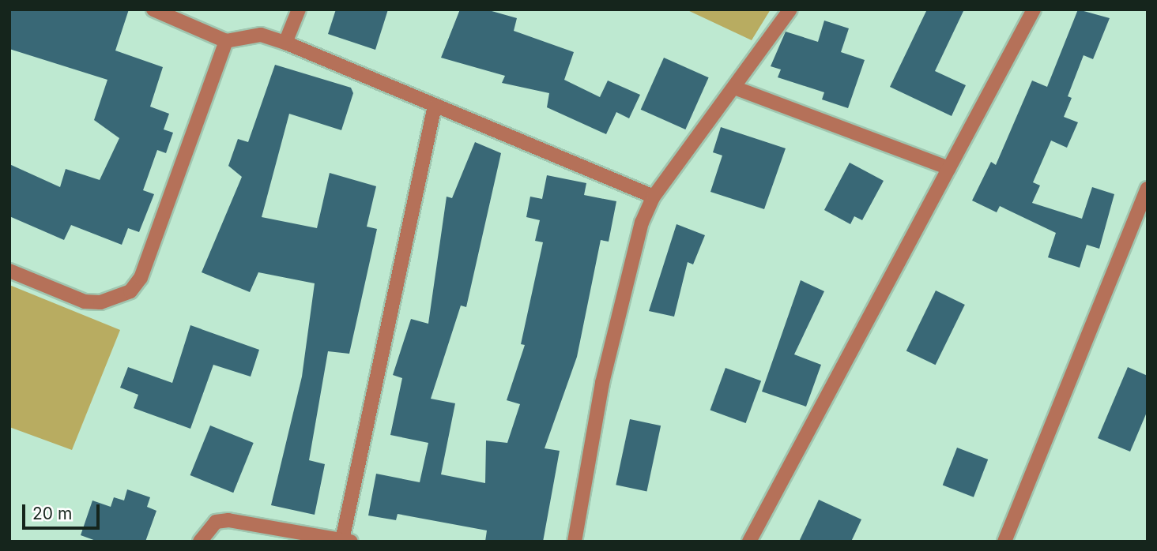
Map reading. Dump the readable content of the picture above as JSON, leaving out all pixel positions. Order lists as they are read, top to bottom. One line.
{"scale_bar":"20 m"}
